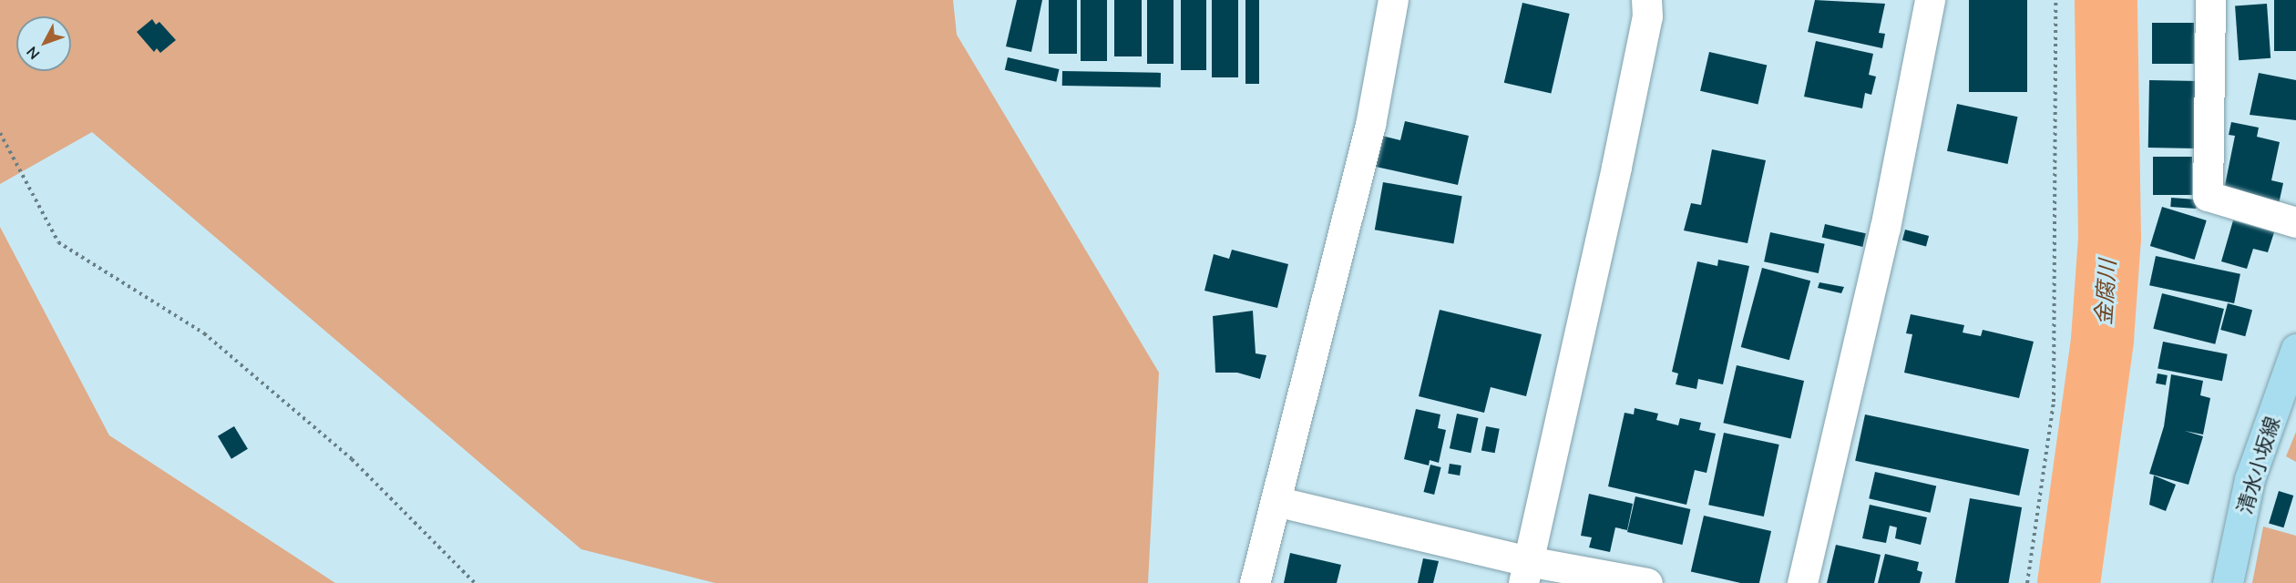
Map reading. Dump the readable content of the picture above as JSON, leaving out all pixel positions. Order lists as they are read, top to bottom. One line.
{"streets":{"main road":["清水小坂線"]},"water":["金腐川"],"north":"bottom left"}
